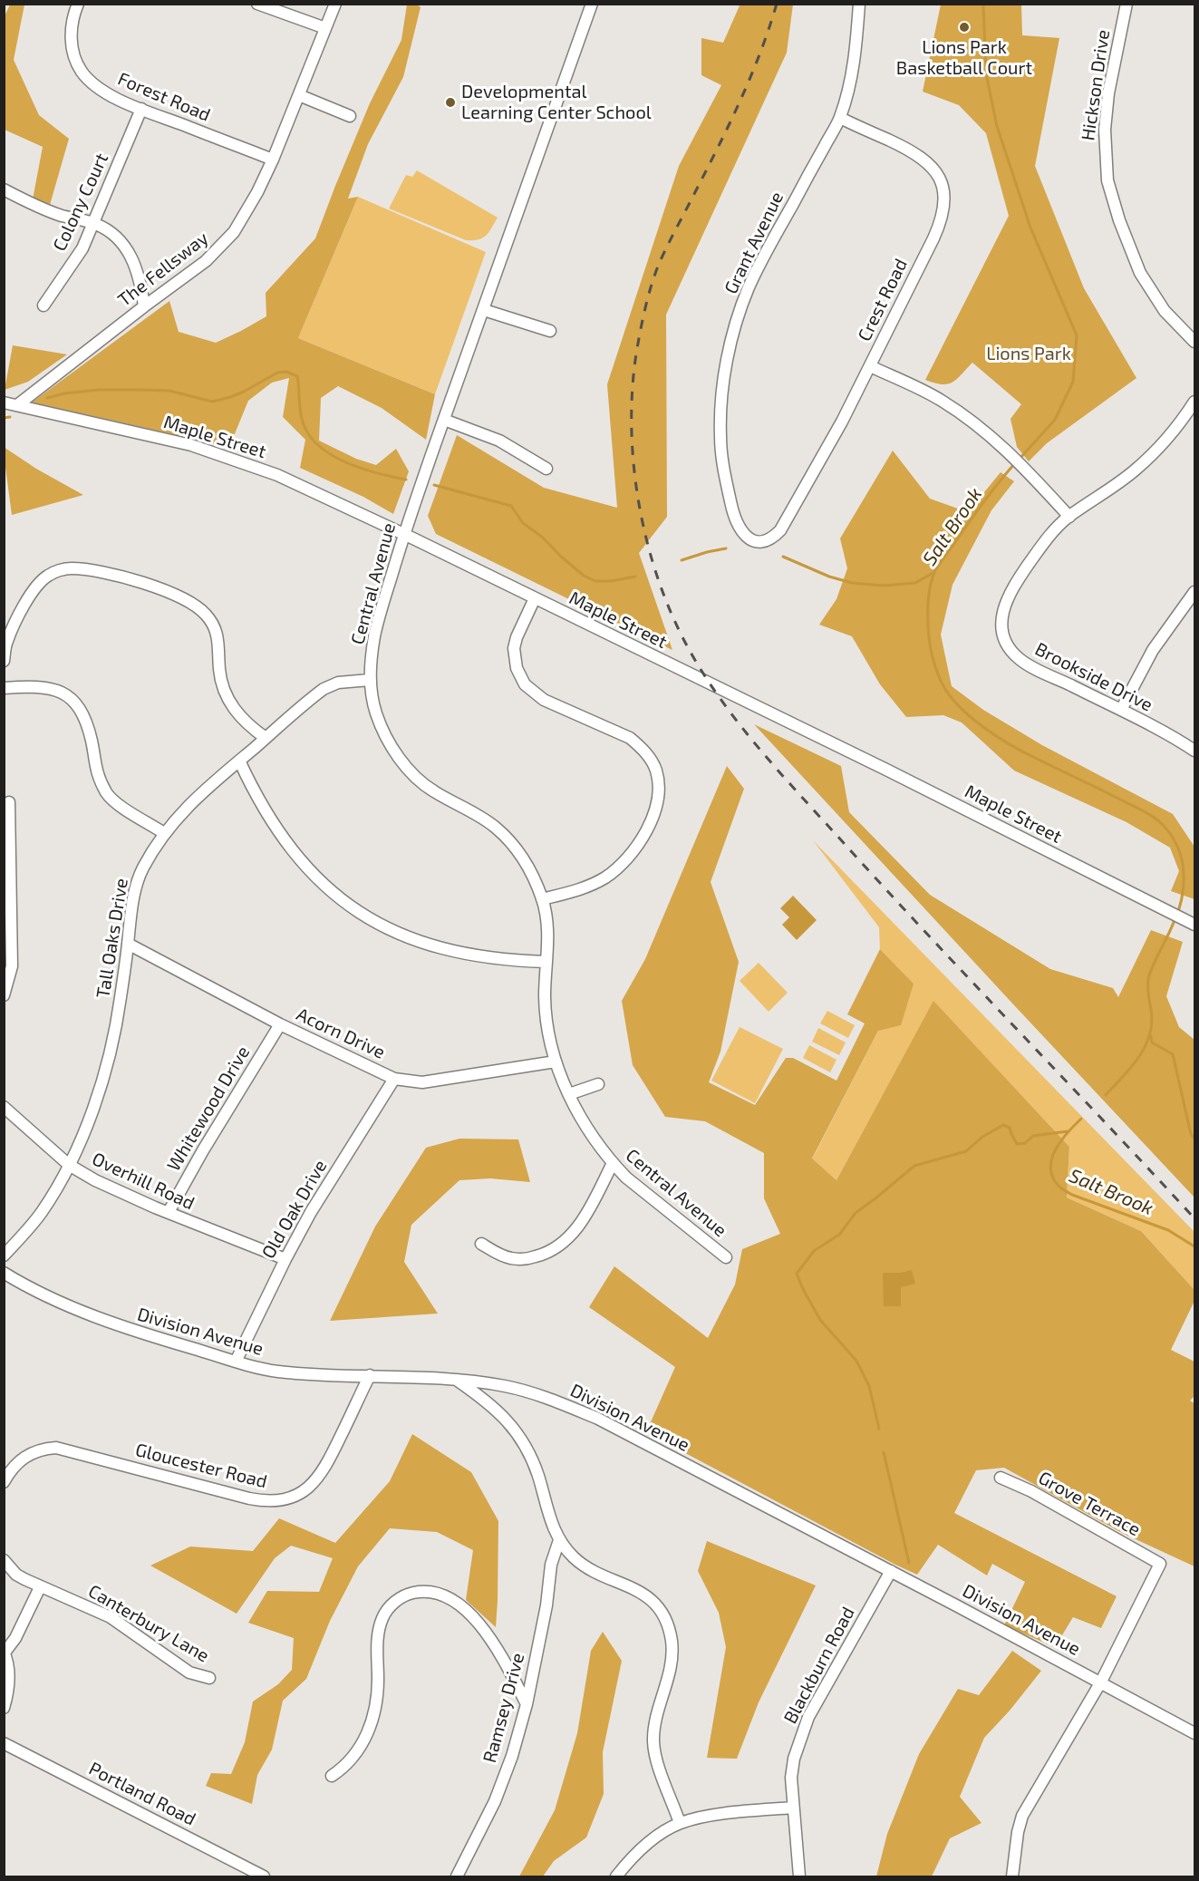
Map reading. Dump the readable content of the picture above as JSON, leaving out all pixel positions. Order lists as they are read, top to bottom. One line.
{"streets":{"street":["Hickson Drive","Forest Road","Colony Court","Grant Avenue","The Fellsway","Crest Road","Maple Street","Central Avenue","Brookside Drive","Tall Oaks Drive","Acorn Drive","Whitewood Drive","Overhill Road","Old Oak Drive","Division Avenue","Gloucester Road","Grove Terrace","Canterbury Lane","Blackburn Road","Ramsey Drive","Portland Road"]},"crossings":[["Forest Road","Colony Court"],["Forest Road","The Fellsway"],["Grant Avenue","Crest Road"],["The Fellsway","Maple Street"],["Maple Street","Central Avenue"],["Central Avenue","Tall Oaks Drive"],["Central Avenue","Acorn Drive"],["Tall Oaks Drive","Acorn Drive"],["Tall Oaks Drive","Overhill Road"],["Acorn Drive","Whitewood Drive"],["Acorn Drive","Old Oak Drive"],["Whitewood Drive","Overhill Road"],["Overhill Road","Old Oak Drive"],["Old Oak Drive","Division Avenue"],["Division Avenue","Gloucester Road"],["Division Avenue","Grove Terrace"],["Division Avenue","Blackburn Road"]],"water":["Salt Brook"],"parks":["Lions Park"],"places":["Lions Park Basketball Court","Developmental Learning Center School"]}
